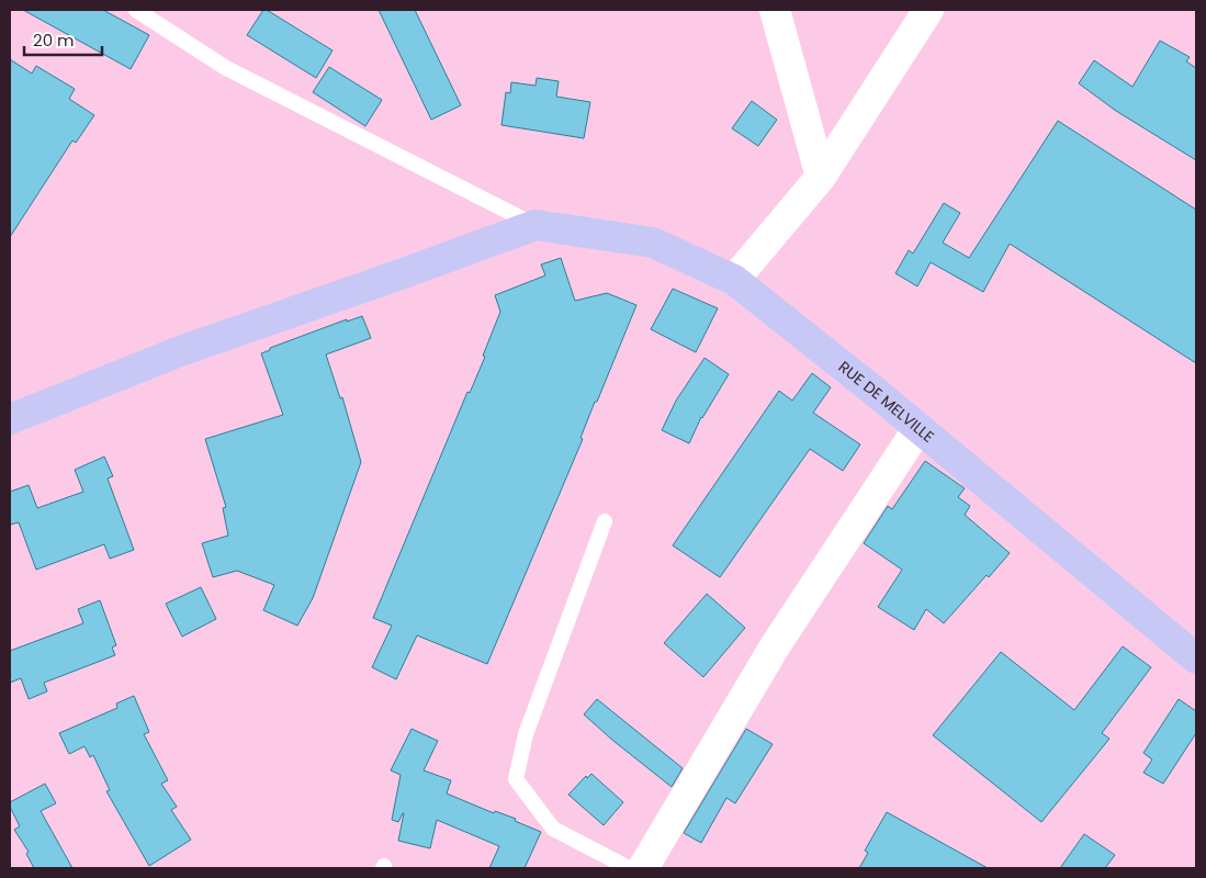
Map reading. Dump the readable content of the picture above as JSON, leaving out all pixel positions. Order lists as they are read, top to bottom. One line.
{"streets":{"main road":["RUE DE MELVILLE"]},"scale_bar":"20 m"}
